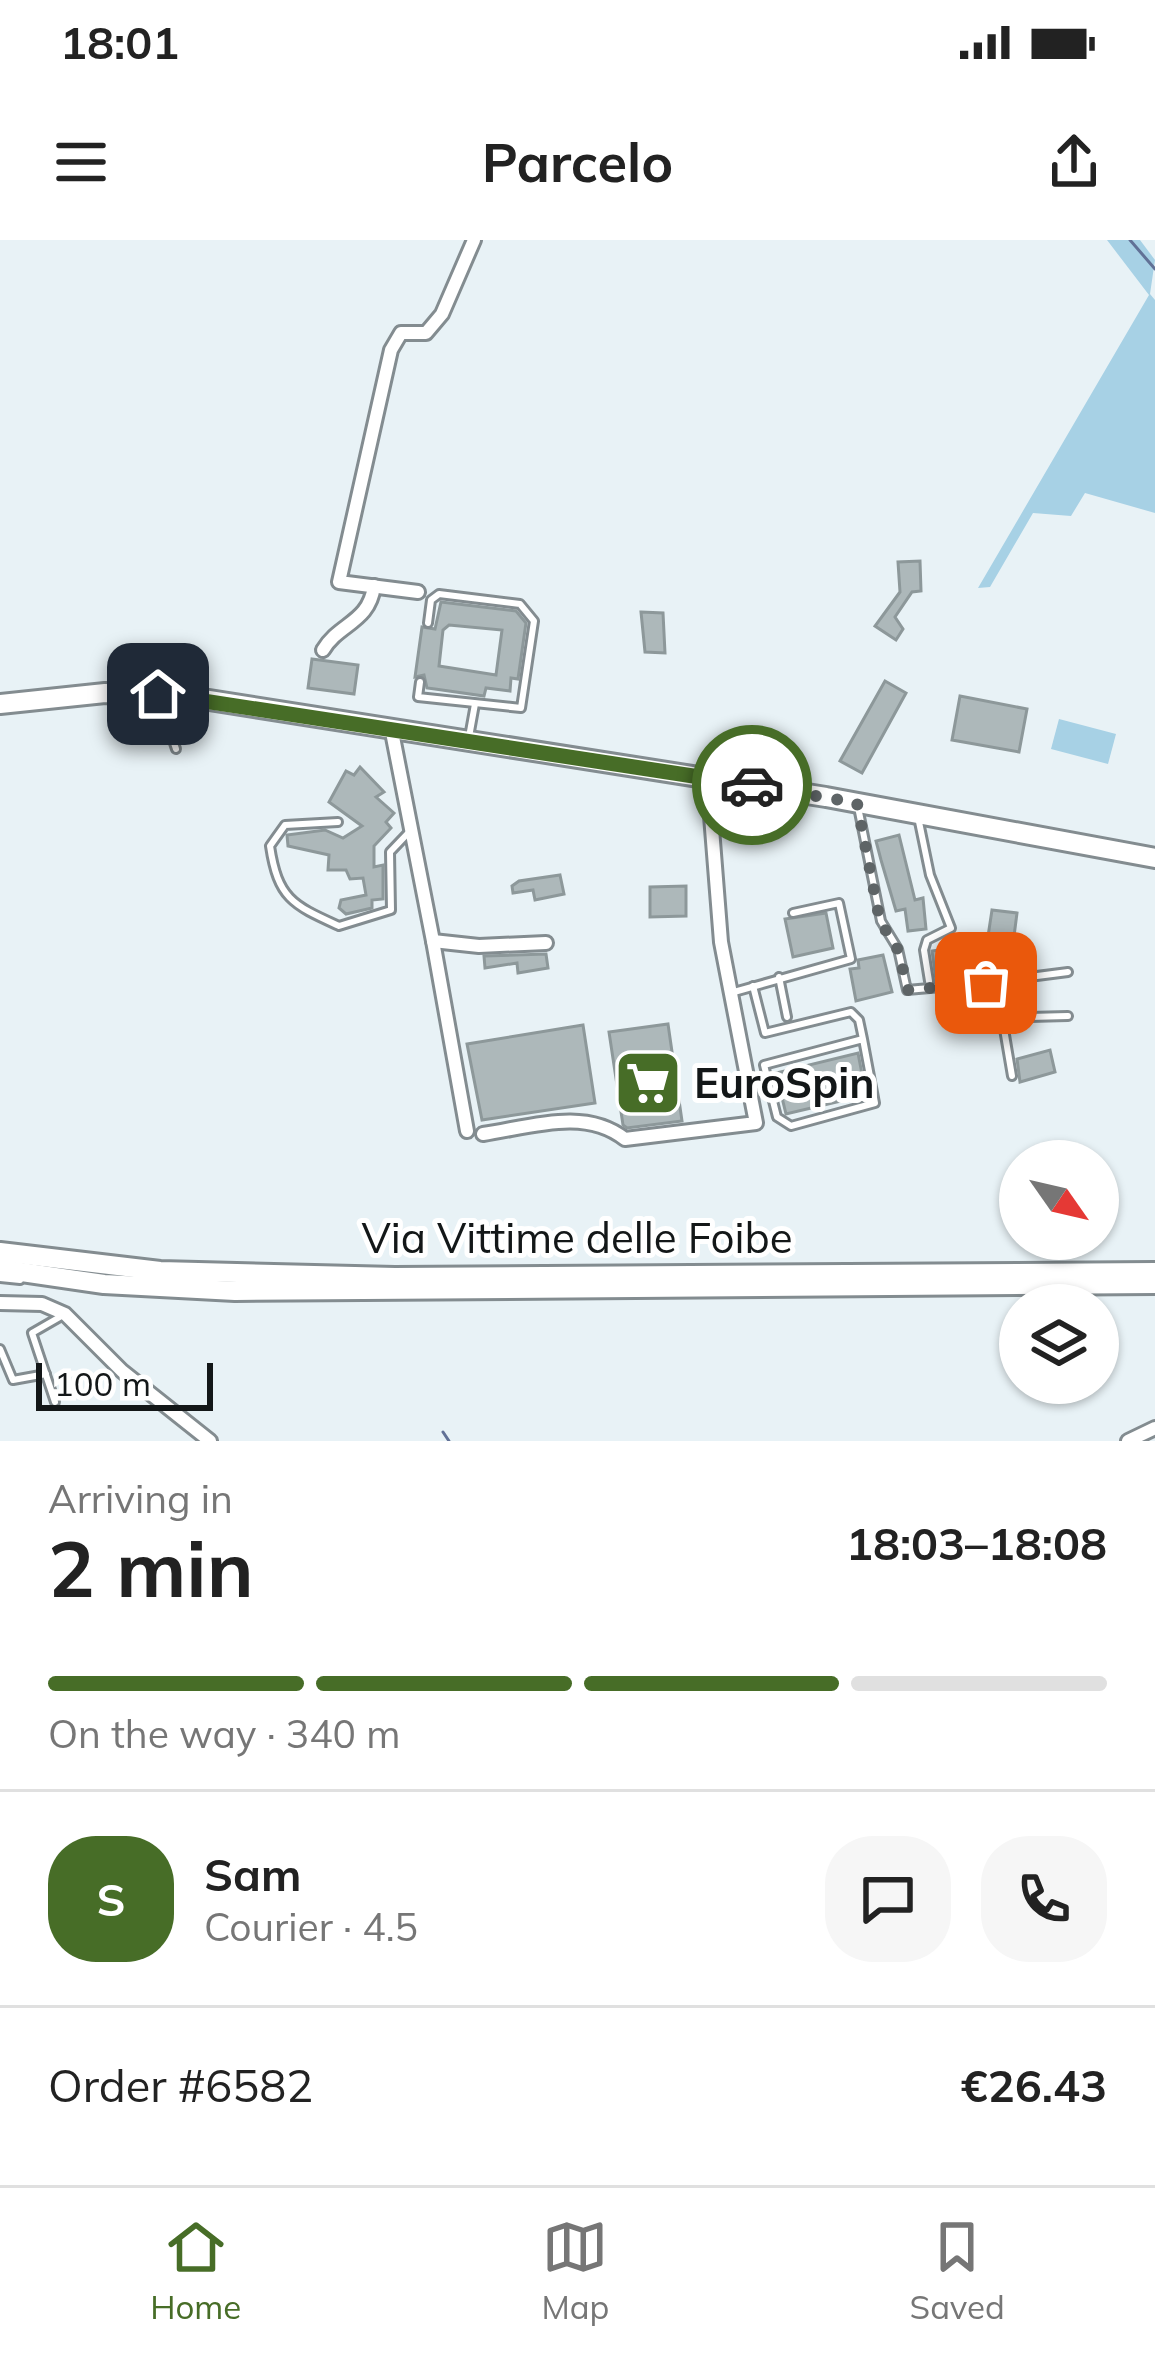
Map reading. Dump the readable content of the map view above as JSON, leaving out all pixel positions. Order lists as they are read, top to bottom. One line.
{"streets":{"main road":["Via Vittime delle Foibe"]},"places":{"supermarket":["EuroSpin"]},"scale_bar":"100 m","north":"bottom right","page":{"status":"18:01","header":"Parcelo","scale":"100 m","heading":["2 min","Arriving in","18:03–18:08"],"panel":["Sam","Courier · 4.5","Order #6582","€26.43"],"bar":"On the way · 340 m","round":"S","tabs":["Home","Map","Saved"]}}
